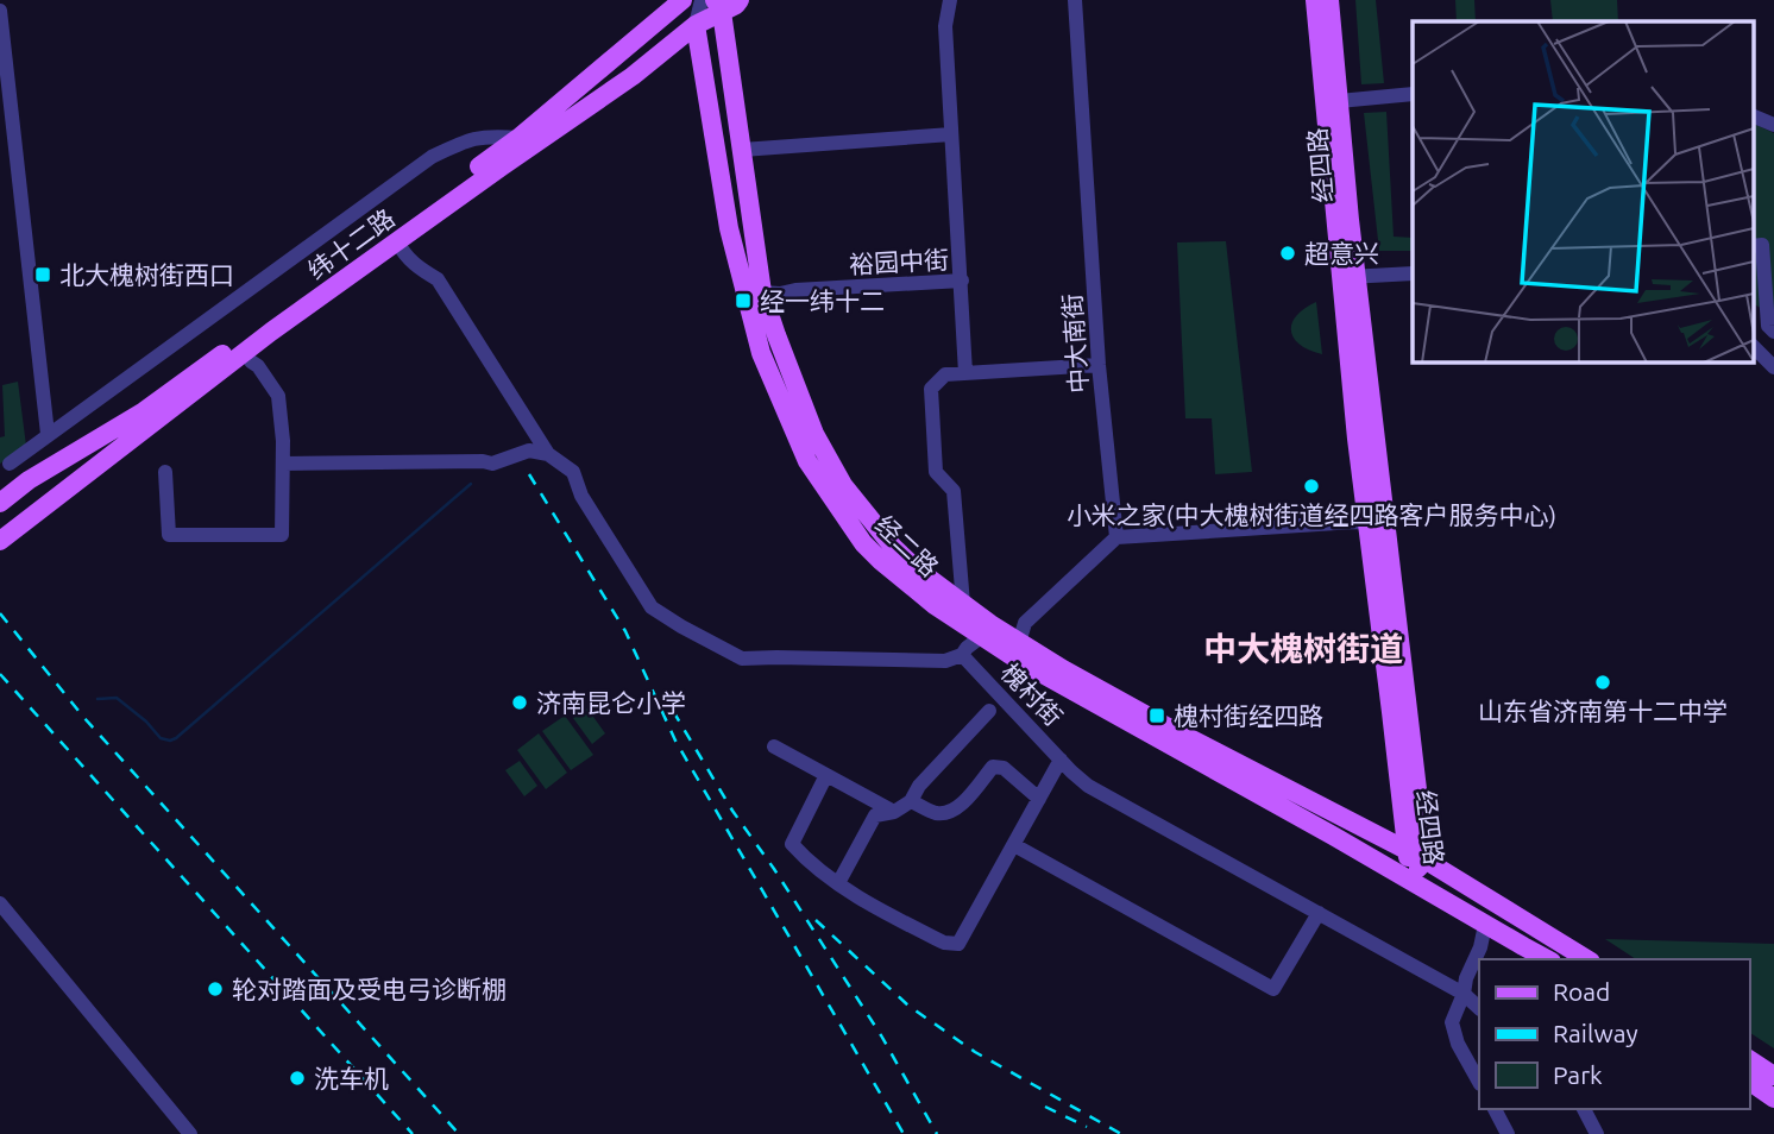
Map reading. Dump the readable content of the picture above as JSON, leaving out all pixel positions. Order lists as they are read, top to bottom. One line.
{"streets":{"main road":["经四路","纬十二路","经二路"],"street":["裕园中街","中大南街","槐村街"]},"crossings":[["经四路","经二路"],["纬十二路","经二路"],["裕园中街","经二路"]],"districts":["中大槐树街道"],"places":{"other":["超意兴","小米之家(中大槐树街道经四路客户服务中心)","山东省济南第十二中学","济南昆仑小学","轮对踏面及受电弓诊断棚","洗车机"],"transit":["北大槐树街西口","经一纬十二","槐村街经四路"]},"legend":["Road","Railway","Park"]}
